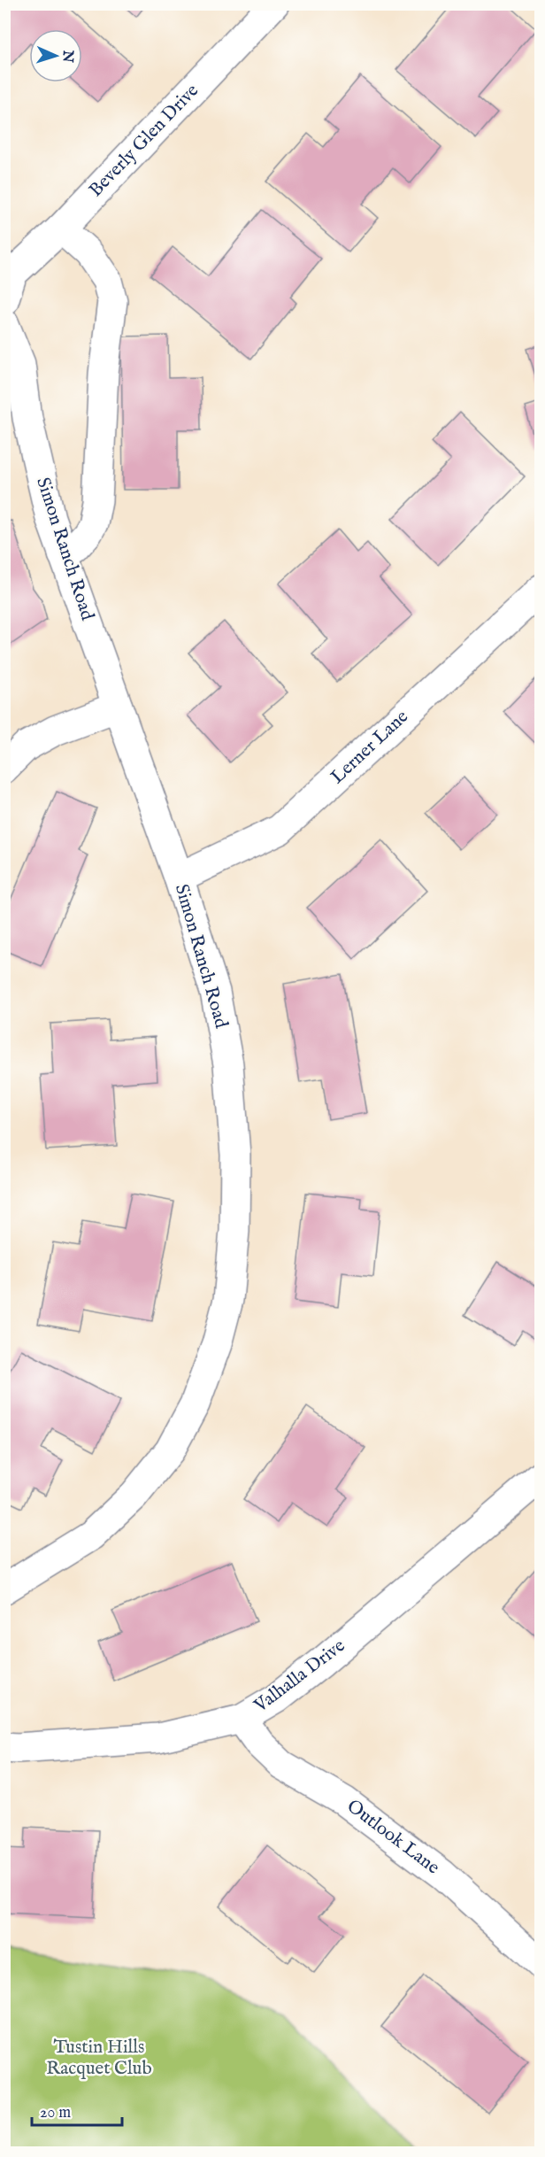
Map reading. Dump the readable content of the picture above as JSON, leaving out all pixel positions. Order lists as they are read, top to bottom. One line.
{"streets":{"street":["Beverly Glen Drive","Simon Ranch Road","Lerner Lane","Valhalla Drive","Outlook Lane"]},"crossings":[["Simon Ranch Road","Lerner Lane"],["Valhalla Drive","Outlook Lane"]],"parks":["Tustin Hills Racquet Club"],"scale_bar":"20 m","north":"right"}
